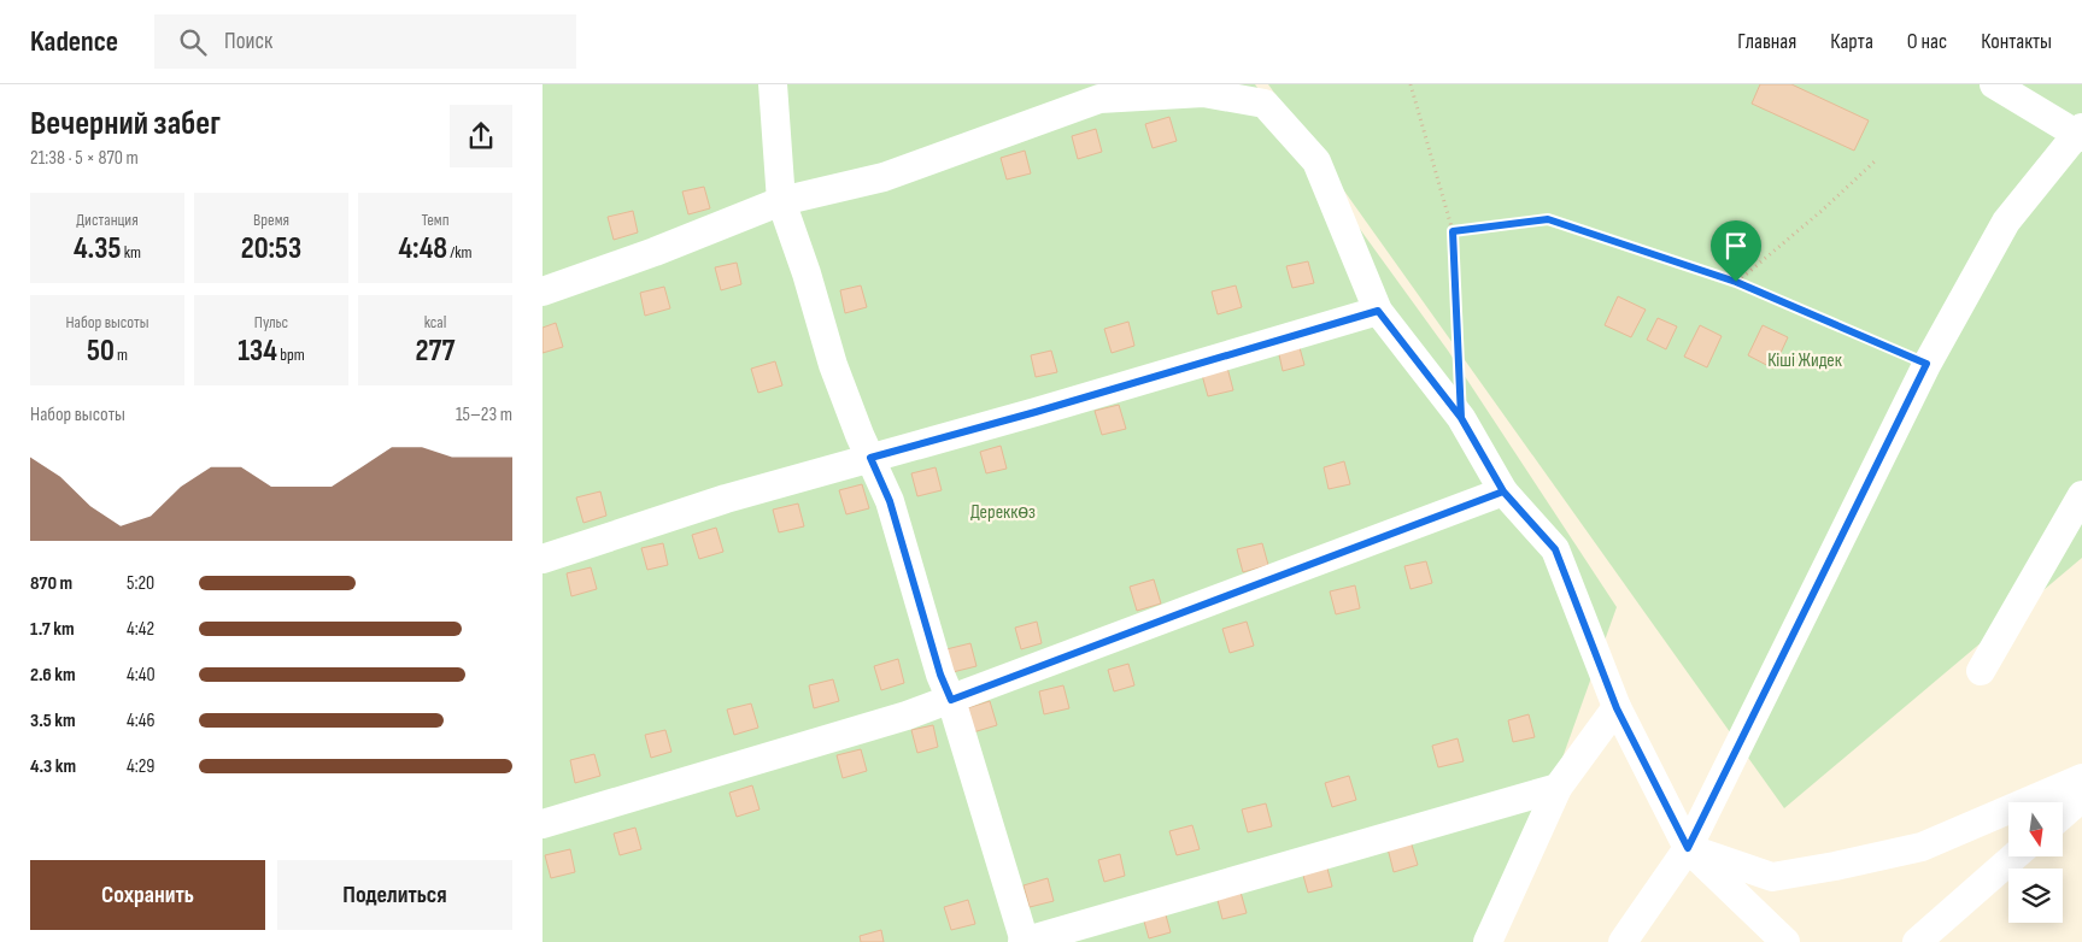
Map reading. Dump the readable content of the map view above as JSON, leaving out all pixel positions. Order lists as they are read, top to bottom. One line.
{"parks":["Кіші Жидек","Дереккөз"],"north":"bottom","page":{"header":"Kadence","search":"Поиск","nav":["Главная","Карта","О нас","Контакты"],"heading":["Вечерний забег","21:38 · 5 × 870 m"],"stats":[["Дистанция","4.35 km"],["Время","20:53"],["Темп","4:48 /km"],["Набор высоты","50 m"],["Пульс","134 bpm"],["kcal","277"]],"chart":["Набор высоты","15–23 m"],"list":[{"name":"870 m","note":"5:20"},{"name":"1.7 km","note":"4:42"},{"name":"2.6 km","note":"4:40"},{"name":"3.5 km","note":"4:46"},{"name":"4.3 km","note":"4:29"}],"buttons":["Сохранить","Поделиться"]}}
